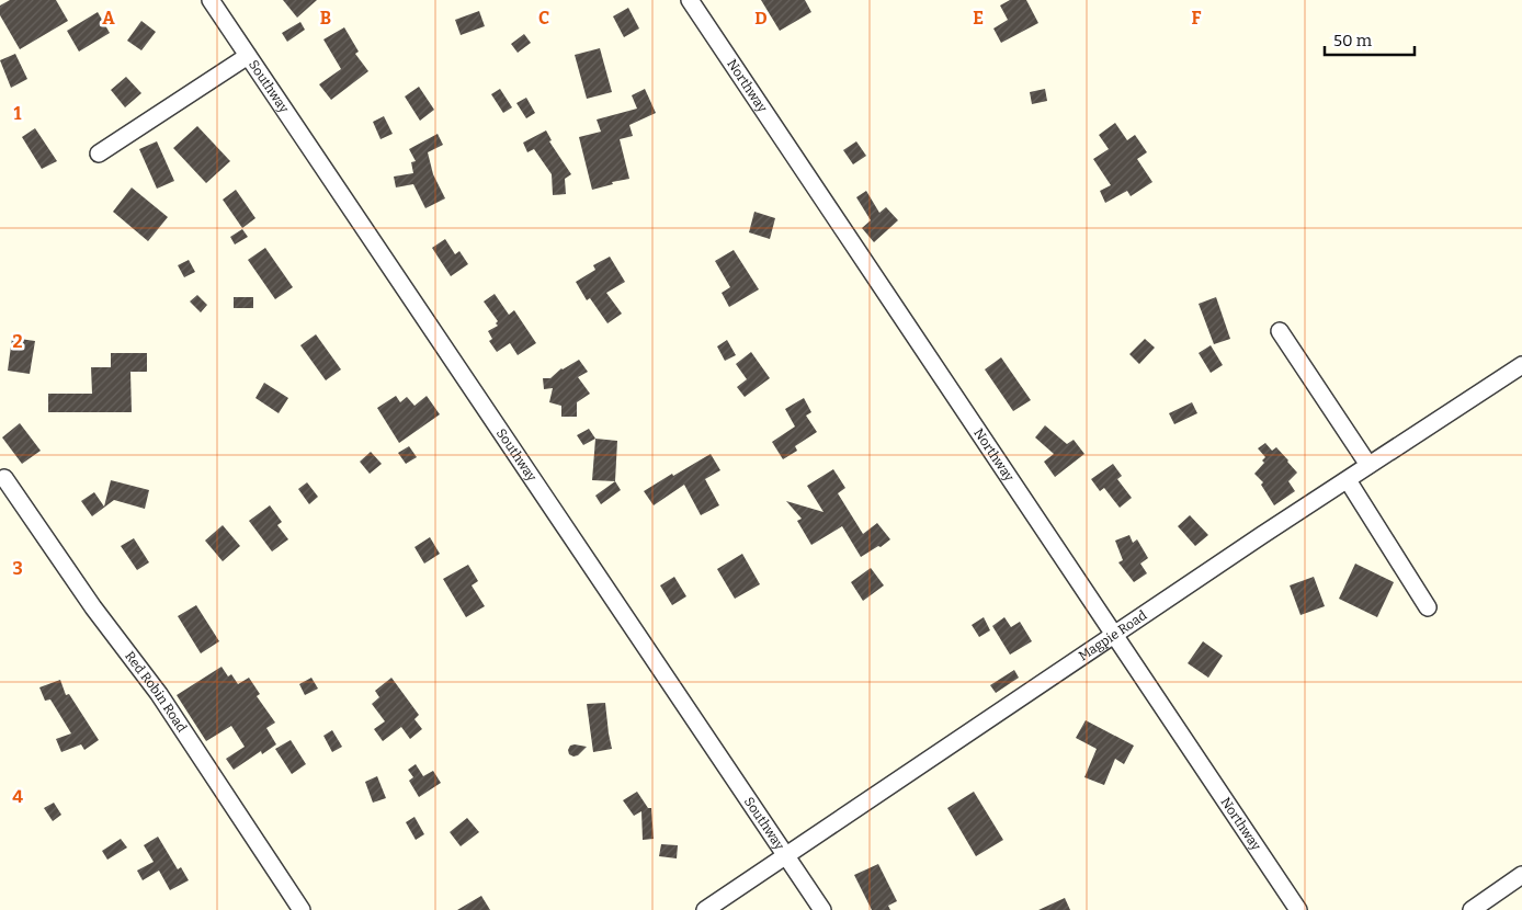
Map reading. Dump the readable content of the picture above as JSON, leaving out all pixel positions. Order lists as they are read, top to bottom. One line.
{"streets":{"street":["Northway","Southway","Magpie Road","Red Robin Road"]},"crossings":[["Northway","Magpie Road"],["Southway","Magpie Road"]],"scale_bar":"50 m","grid":{"columns":["A","B","C","D","E","F"],"rows":["1","2","3","4"]}}
